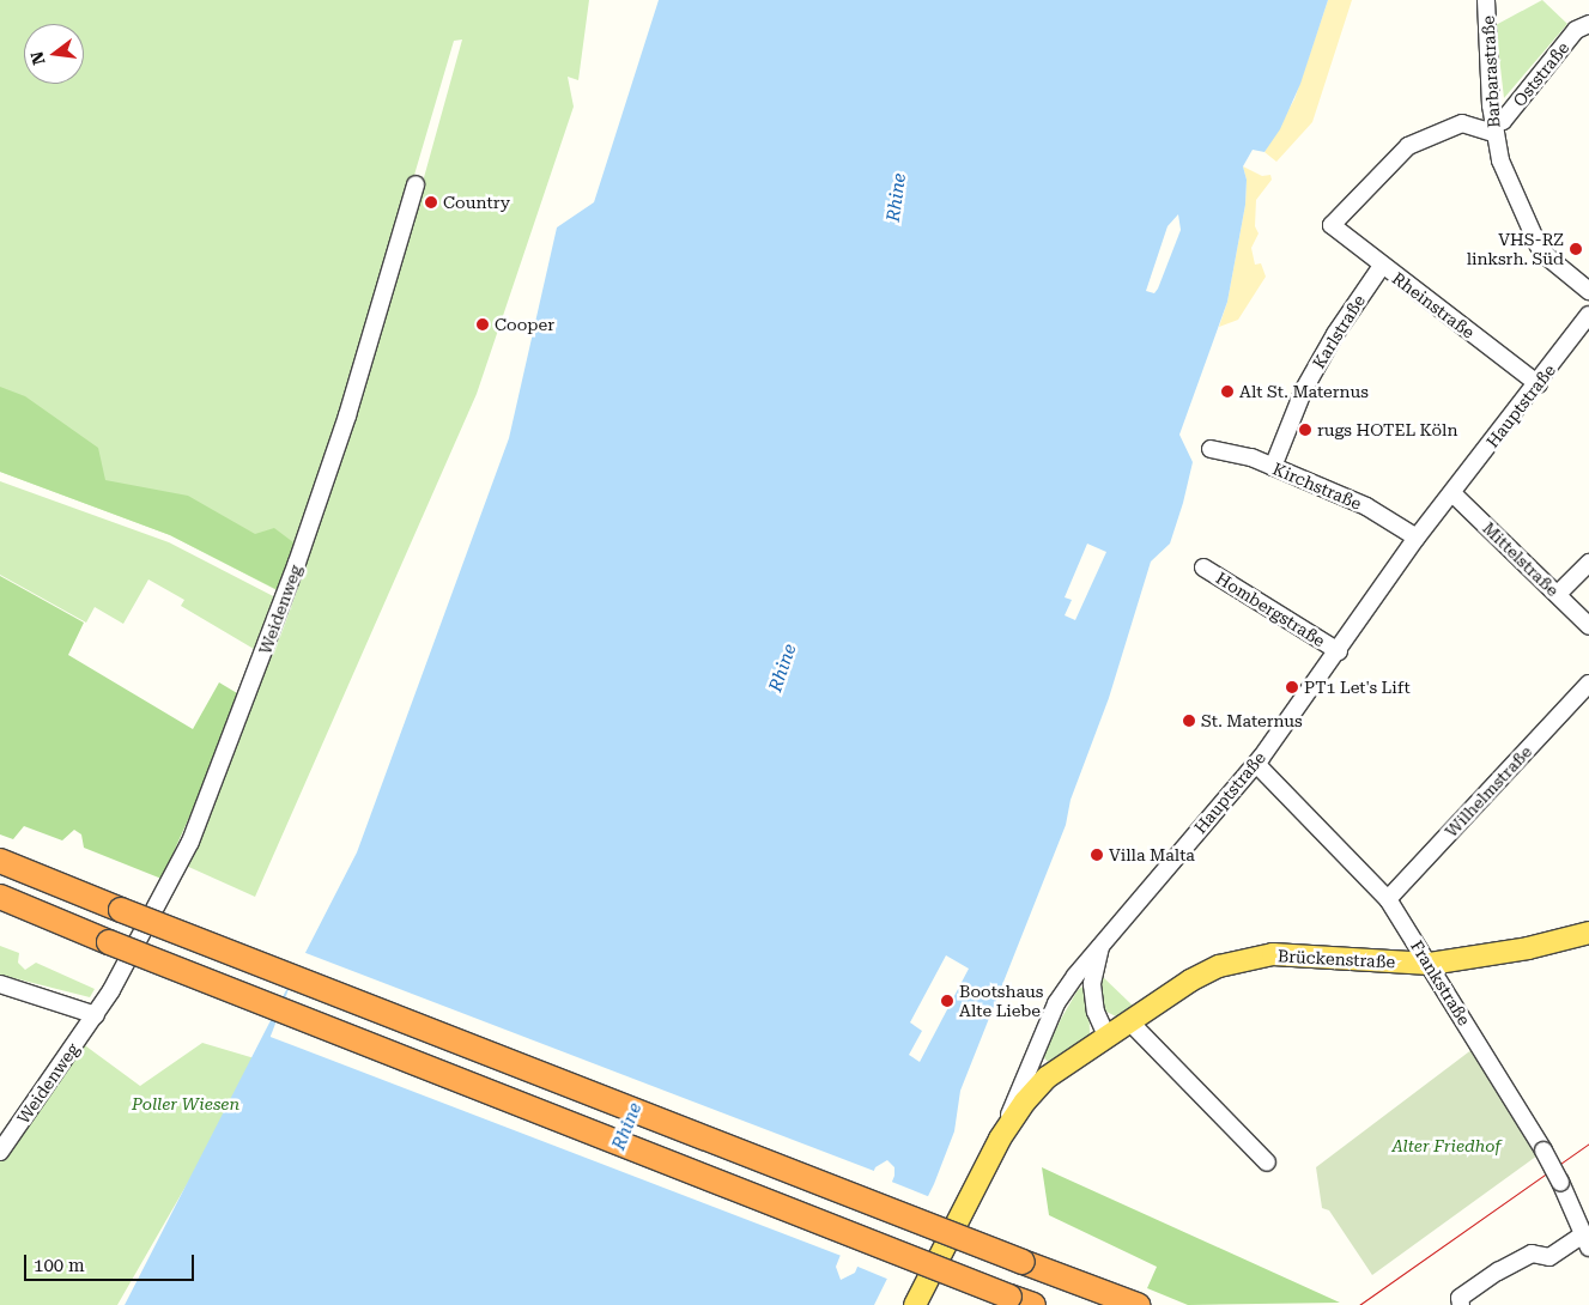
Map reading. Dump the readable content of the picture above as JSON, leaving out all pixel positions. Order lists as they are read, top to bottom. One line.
{"streets":{"main road":["Brückenstraße"],"street":["Barbarastraße","Oststraße","Rheinstraße","Karlstraße","Hauptstraße","Kirchstraße","Mittelstraße","Weidenweg","Hombergstraße","Wilhelmstraße","Frankstraße"]},"crossings":[["Barbarastraße","Oststraße"],["Barbarastraße","Rheinstraße"],["Oststraße","Rheinstraße"],["Rheinstraße","Karlstraße"],["Rheinstraße","Hauptstraße"],["Karlstraße","Kirchstraße"],["Hauptstraße","Kirchstraße"],["Hauptstraße","Mittelstraße"],["Hauptstraße","Hombergstraße"],["Hauptstraße","Brückenstraße"],["Hauptstraße","Frankstraße"],["Wilhelmstraße","Frankstraße"],["Brückenstraße","Frankstraße"]],"water":["Rhine"],"parks":["Poller Wiesen","Alter Friedhof"],"places":["Country","VHS-RZ linksrh. Süd","Cooper","Alt St. Maternus","rugs HOTEL Köln","PT1 Let's Lift","St. Maternus","Villa Malta","Bootshaus Alte Liebe"],"scale_bar":"100 m","north":"left"}
